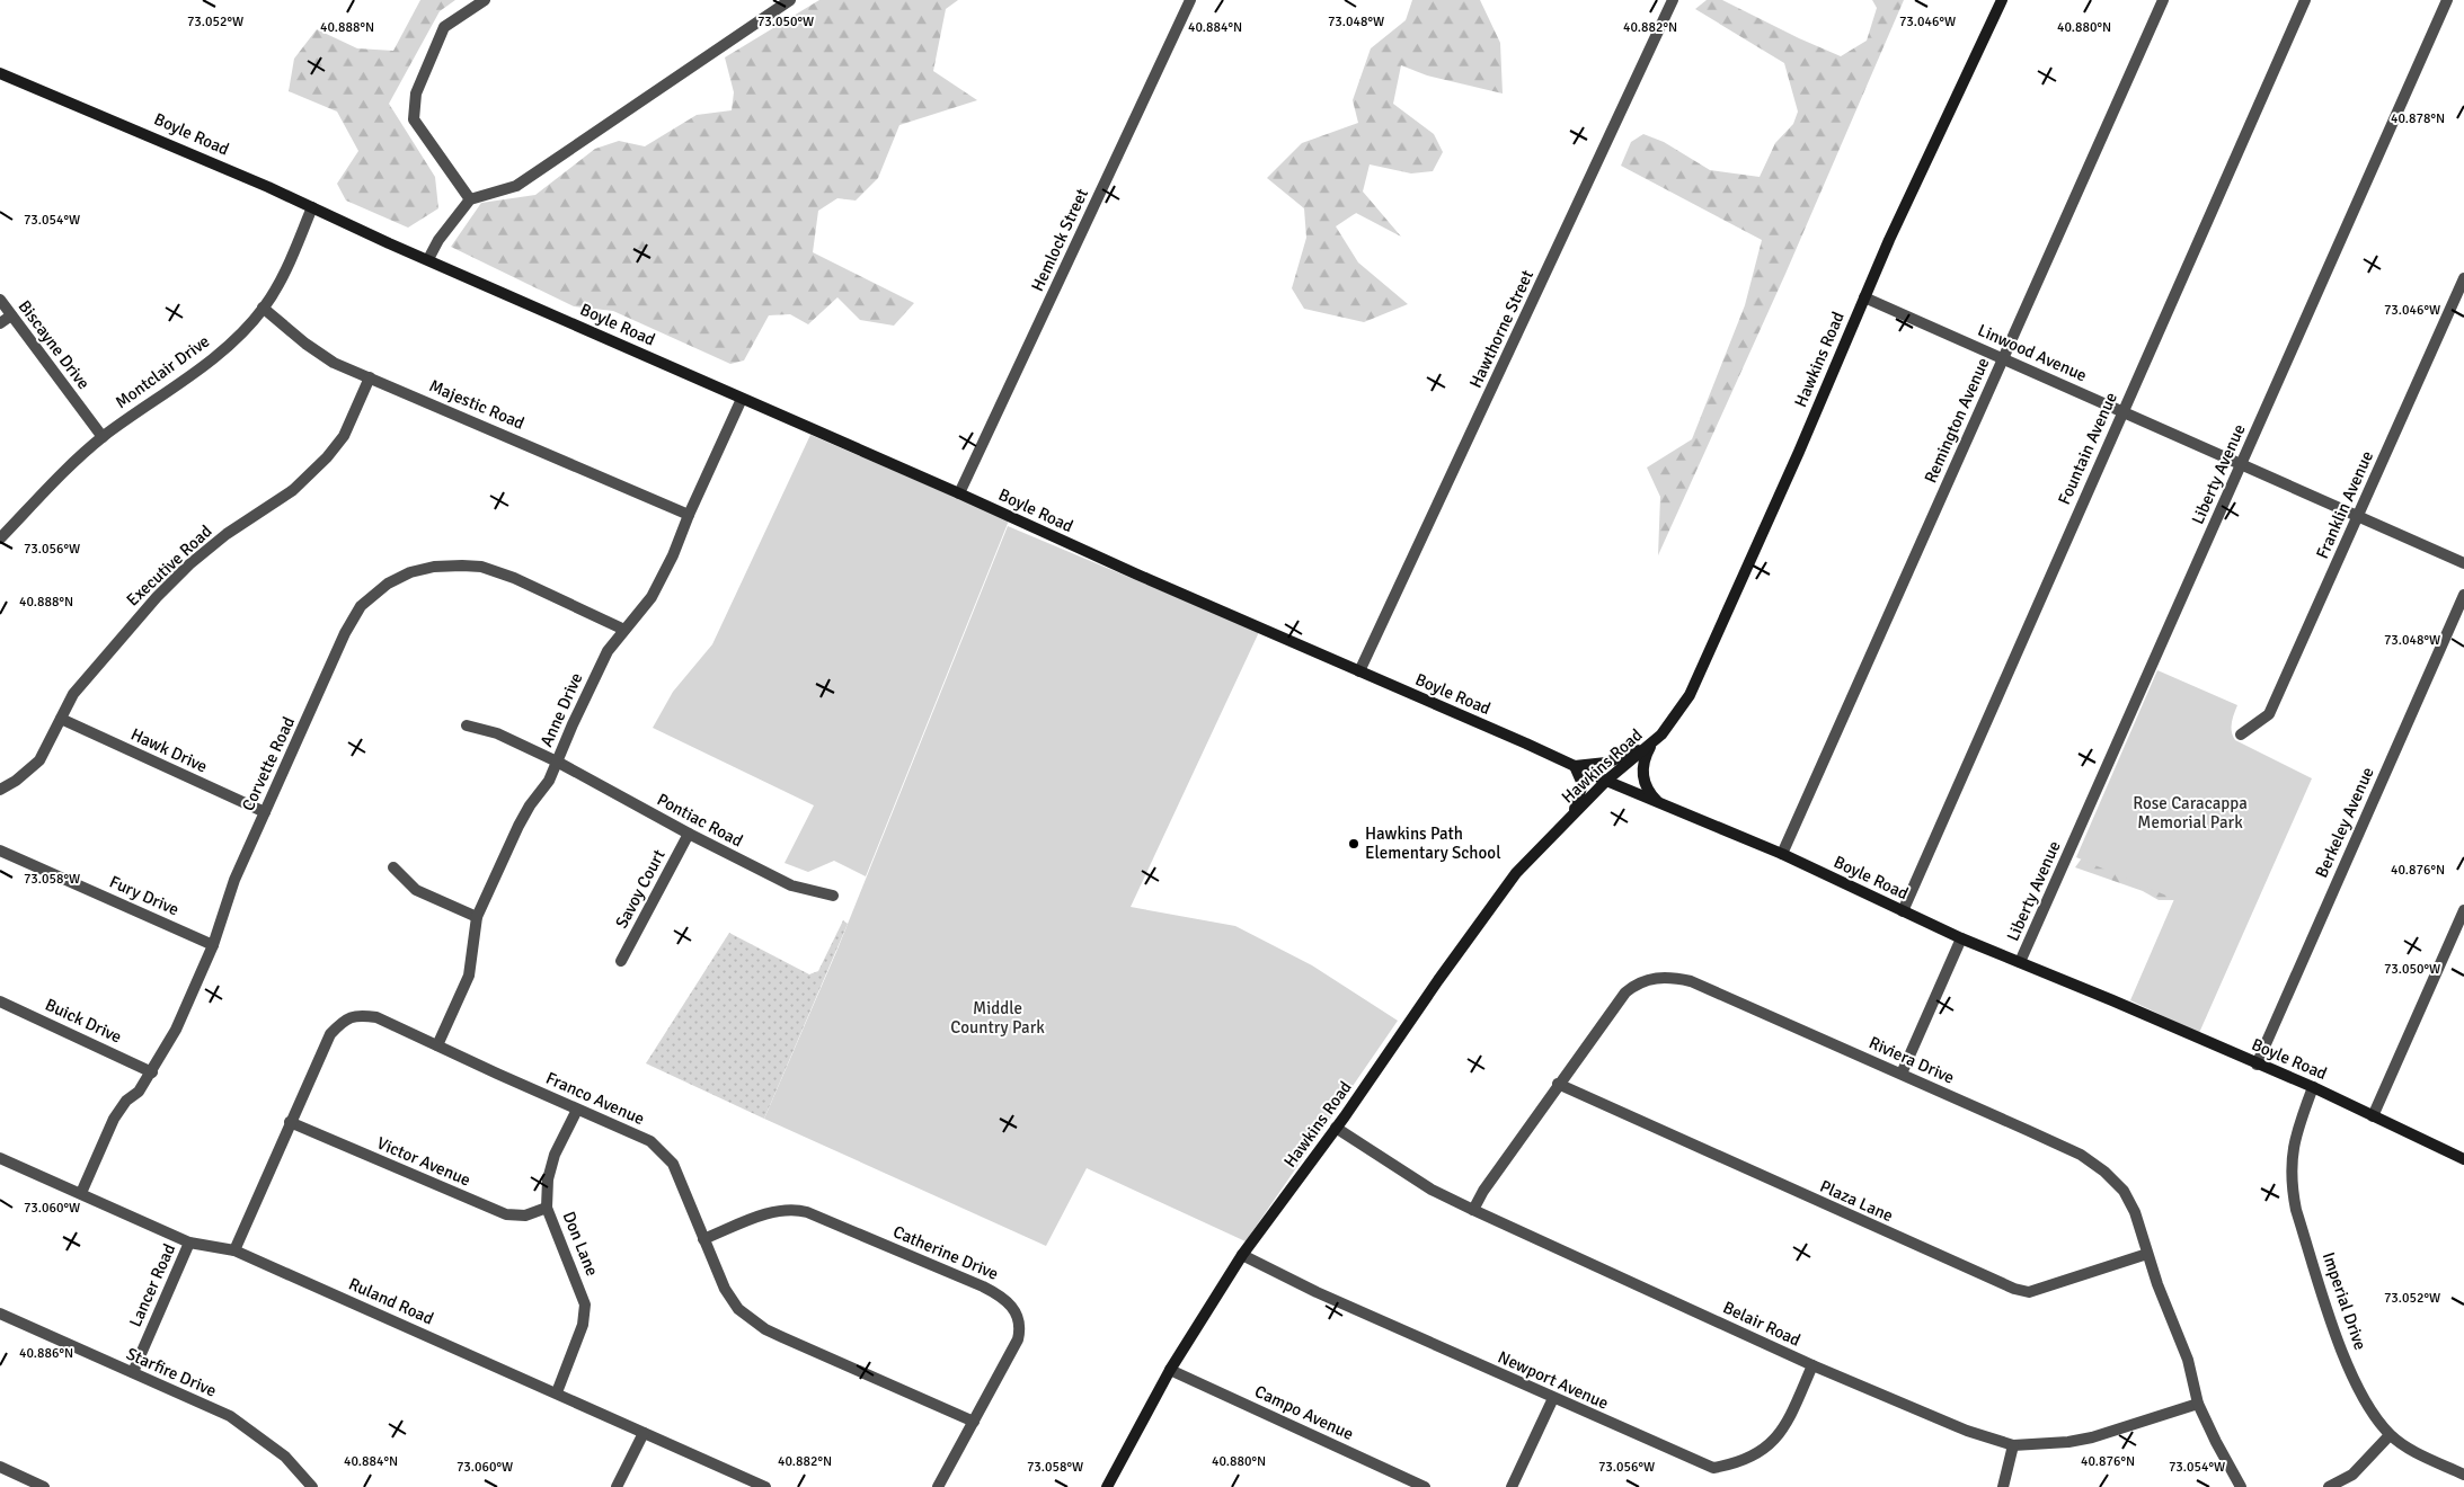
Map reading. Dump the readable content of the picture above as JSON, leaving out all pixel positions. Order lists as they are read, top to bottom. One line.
{"streets":{"street":["Boyle Road","Hemlock Street","Hawthorne Street","Biscayne Drive","Linwood Avenue","Hawkins Road","Montclair Drive","Majestic Road","Remington Avenue","Fountain Avenue","Liberty Avenue","Franklin Avenue","Executive Road","Anne Drive","Hawk Drive","Corvette Road","Pontiac Road","Berkeley Avenue","Savoy Court","Fury Drive","Buick Drive","Riviera Drive","Franco Avenue","Victor Avenue","Plaza Lane","Don Lane","Catherine Drive","Lancer Road","Ruland Road","Imperial Drive","Belair Road","Starfire Drive","Newport Avenue","Campo Avenue"]},"crossings":[["Boyle Road","Hemlock Street"],["Boyle Road","Hawthorne Street"],["Boyle Road","Hawkins Road"],["Boyle Road","Montclair Drive"],["Boyle Road","Remington Avenue"],["Boyle Road","Fountain Avenue"],["Boyle Road","Liberty Avenue"],["Boyle Road","Anne Drive"],["Boyle Road","Berkeley Avenue"],["Boyle Road","Imperial Drive"],["Biscayne Drive","Montclair Drive"],["Linwood Avenue","Hawkins Road"],["Linwood Avenue","Remington Avenue"],["Linwood Avenue","Fountain Avenue"],["Linwood Avenue","Liberty Avenue"],["Linwood Avenue","Franklin Avenue"],["Hawkins Road","Belair Road"],["Hawkins Road","Newport Avenue"],["Hawkins Road","Campo Avenue"],["Montclair Drive","Majestic Road"],["Majestic Road","Executive Road"],["Majestic Road","Anne Drive"],["Executive Road","Hawk Drive"],["Anne Drive","Corvette Road"],["Anne Drive","Pontiac Road"],["Anne Drive","Franco Avenue"],["Hawk Drive","Corvette Road"],["Corvette Road","Fury Drive"],["Corvette Road","Buick Drive"],["Corvette Road","Ruland Road"],["Pontiac Road","Savoy Court"],["Riviera Drive","Plaza Lane"],["Riviera Drive","Belair Road"],["Franco Avenue","Victor Avenue"],["Franco Avenue","Don Lane"],["Franco Avenue","Catherine Drive"],["Franco Avenue","Ruland Road"],["Victor Avenue","Don Lane"],["Don Lane","Ruland Road"],["Lancer Road","Ruland Road"],["Lancer Road","Starfire Drive"],["Belair Road","Newport Avenue"]],"parks":["Rose Caracappa Memorial Park","Middle Country Park"],"places":["Hawkins Path Elementary School"],"coordinates":["73.052°W","73.050°W","73.048°W","73.046°W","40.888°N","40.882°N","40.884°N","40.880°N","40.878°N","73.054°W","73.056°W","40.876°N","73.058°W","73.060°W","40.886°N"]}
